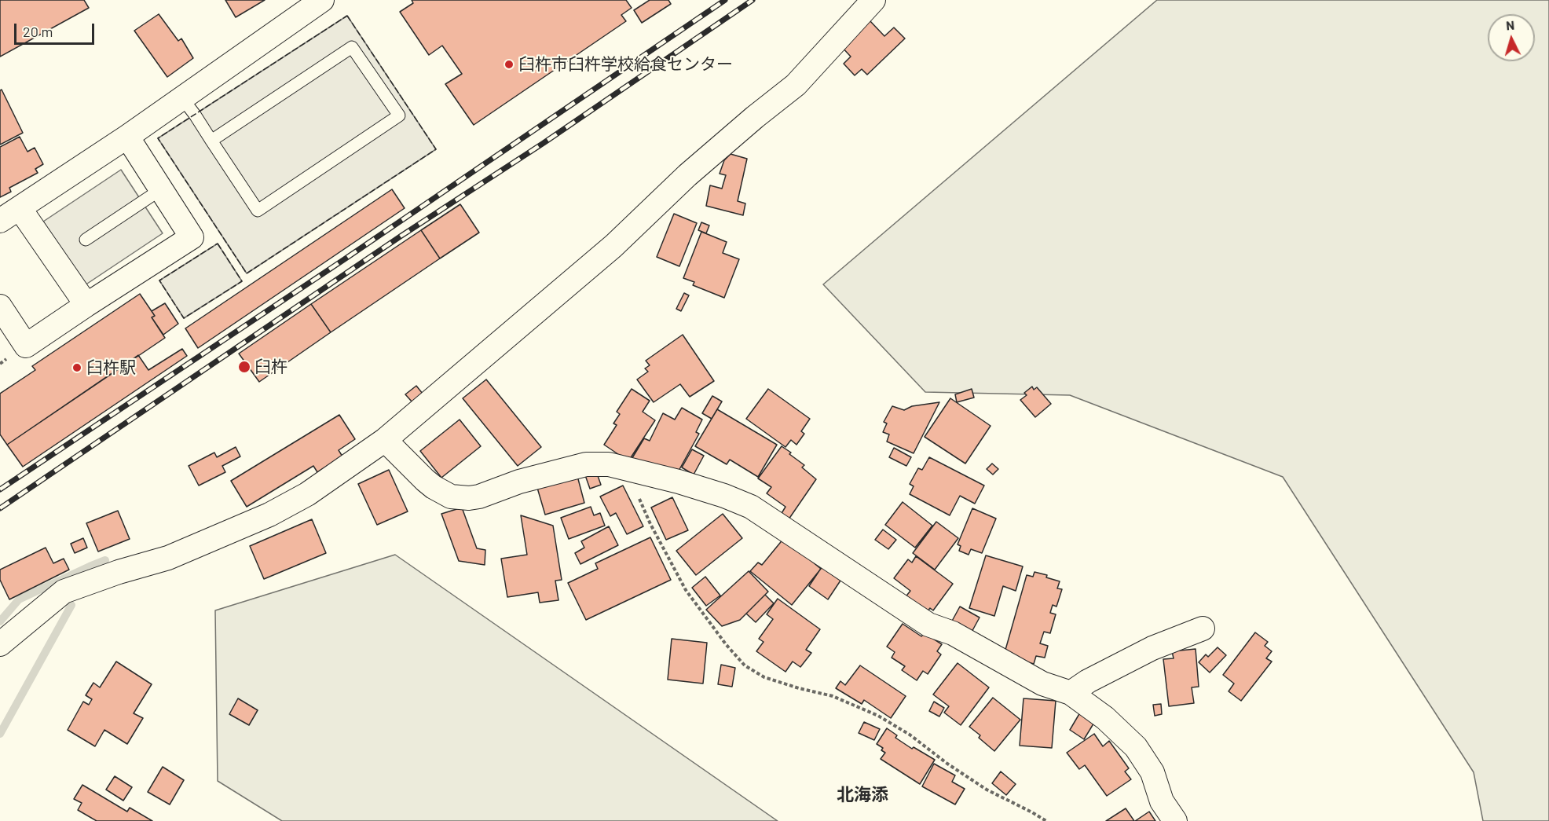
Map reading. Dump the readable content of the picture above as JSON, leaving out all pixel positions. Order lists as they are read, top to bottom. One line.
{"districts":["北海添"],"places":["臼杵市臼杵学校給食センター","臼杵","臼杵駅"],"scale_bar":"20 m","north":"top"}
